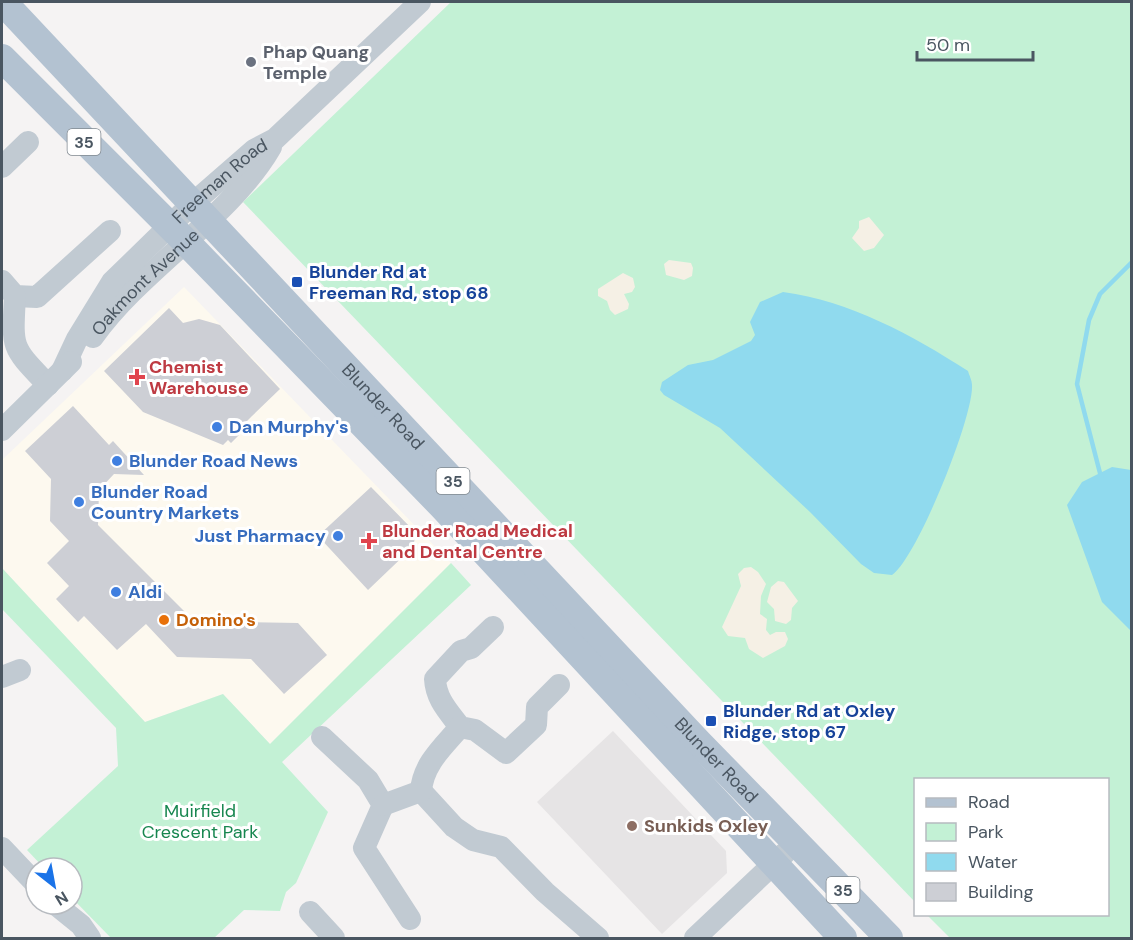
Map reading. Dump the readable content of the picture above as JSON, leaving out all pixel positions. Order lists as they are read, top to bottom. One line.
{"streets":{"main road":["35","Blunder Road"],"street":["Freeman Road","Oakmont Avenue"]},"crossings":[["Freeman Road","Oakmont Avenue"],["Freeman Road","Blunder Road"],["Oakmont Avenue","Blunder Road"]],"parks":["Muirfield Crescent Park"],"places":{"other":["Phap Quang Temple","Dan Murphy's","Blunder Road News","Blunder Road Country Markets","Just Pharmacy","Aldi","Domino's","Sunkids Oxley"],"transit":["Blunder Rd at Freeman Rd, stop 68","Blunder Rd at Oxley Ridge, stop 67"],"health":["Chemist Warehouse","Blunder Road Medical and Dental Centre"]},"legend":["Road","Park","Water","Building"],"scale_bar":"50 m","north":"bottom right"}
